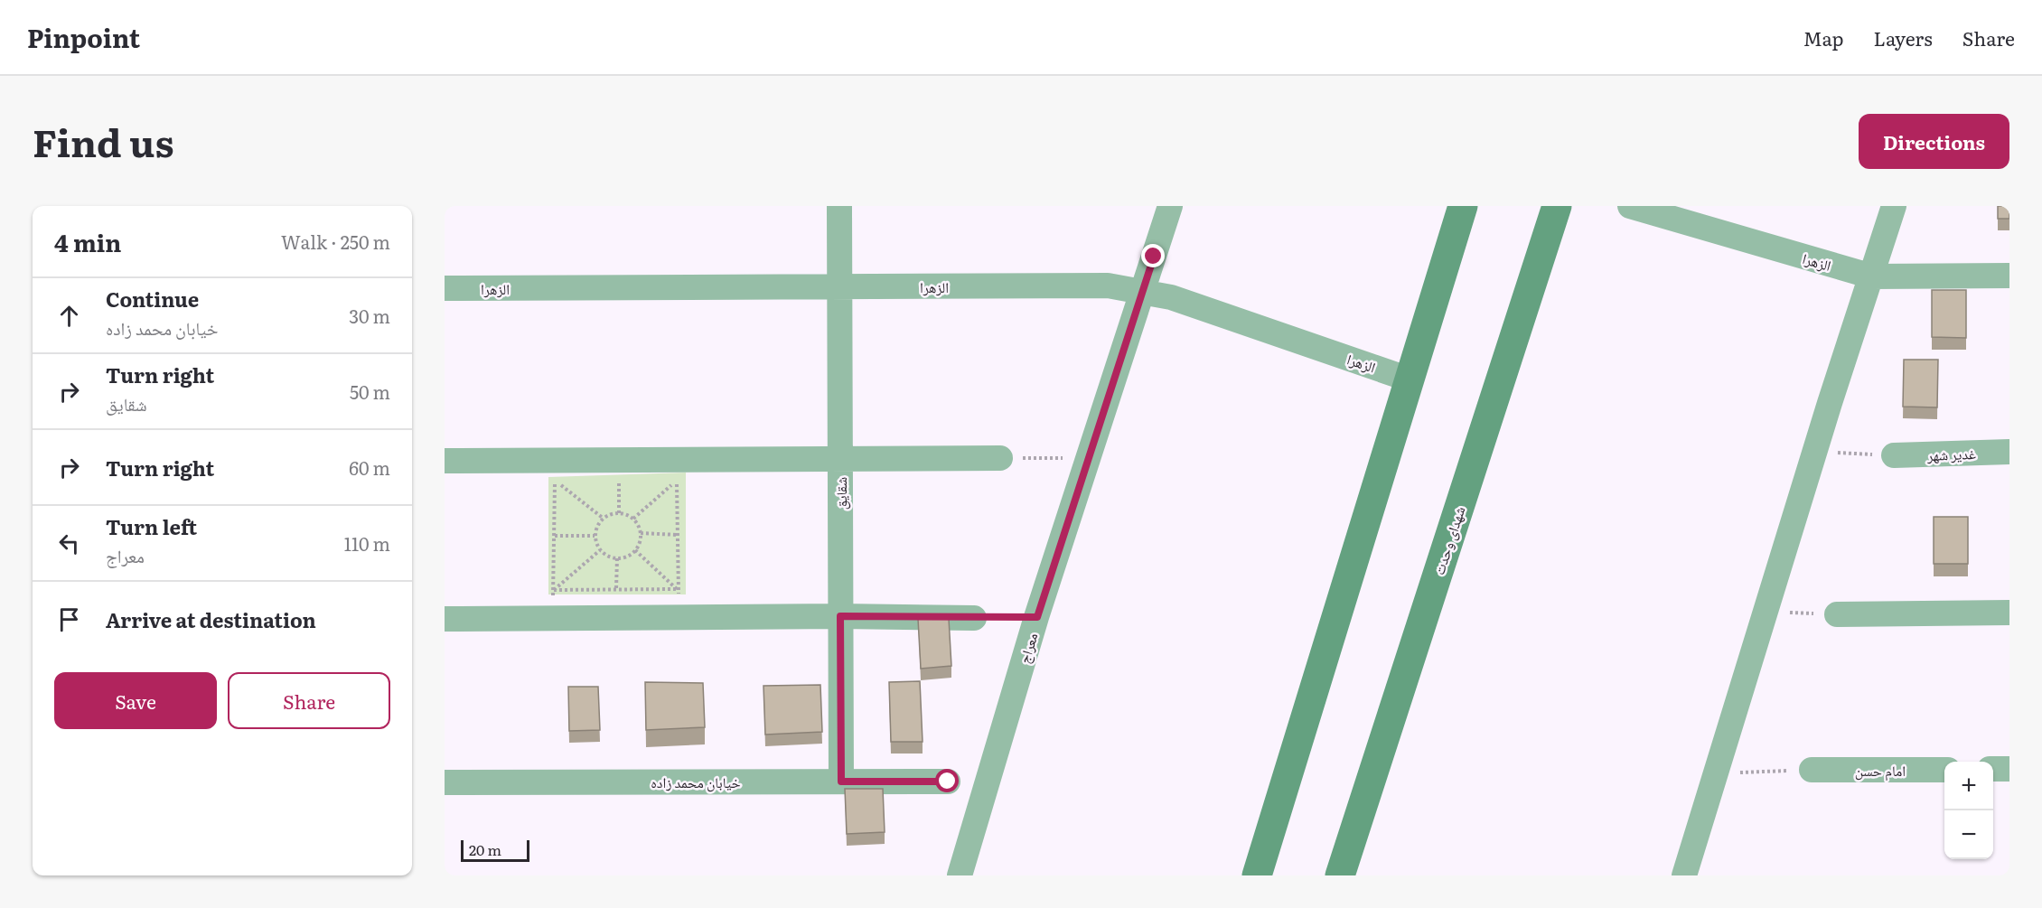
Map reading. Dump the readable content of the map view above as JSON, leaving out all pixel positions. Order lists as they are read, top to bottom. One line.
{"streets":{"street":["الزهرا","غدیر شهر","شقایق","شهدای وحدت","معراج","امام حسن","خیابان محمد زاده"]},"crossings":[["الزهرا","شقایق"],["الزهرا","معراج"],["شقایق","خیابان محمد زاده"]],"scale_bar":"20 m","page":{"header":"Pinpoint","nav":["Map","Layers","Share"],"title":"Find us","buttons":["Directions",["Save","Share"]],"heading":["4 min","Walk · 250 m"],"list":[["Continue","خیابان محمد زاده","30 m"],["Turn right","شقایق","50 m"],["Turn right","60 m"],["Turn left","معراج","110 m"],"Arrive at destination"],"map_buttons":["+","−"],"scale":"20 m"}}
